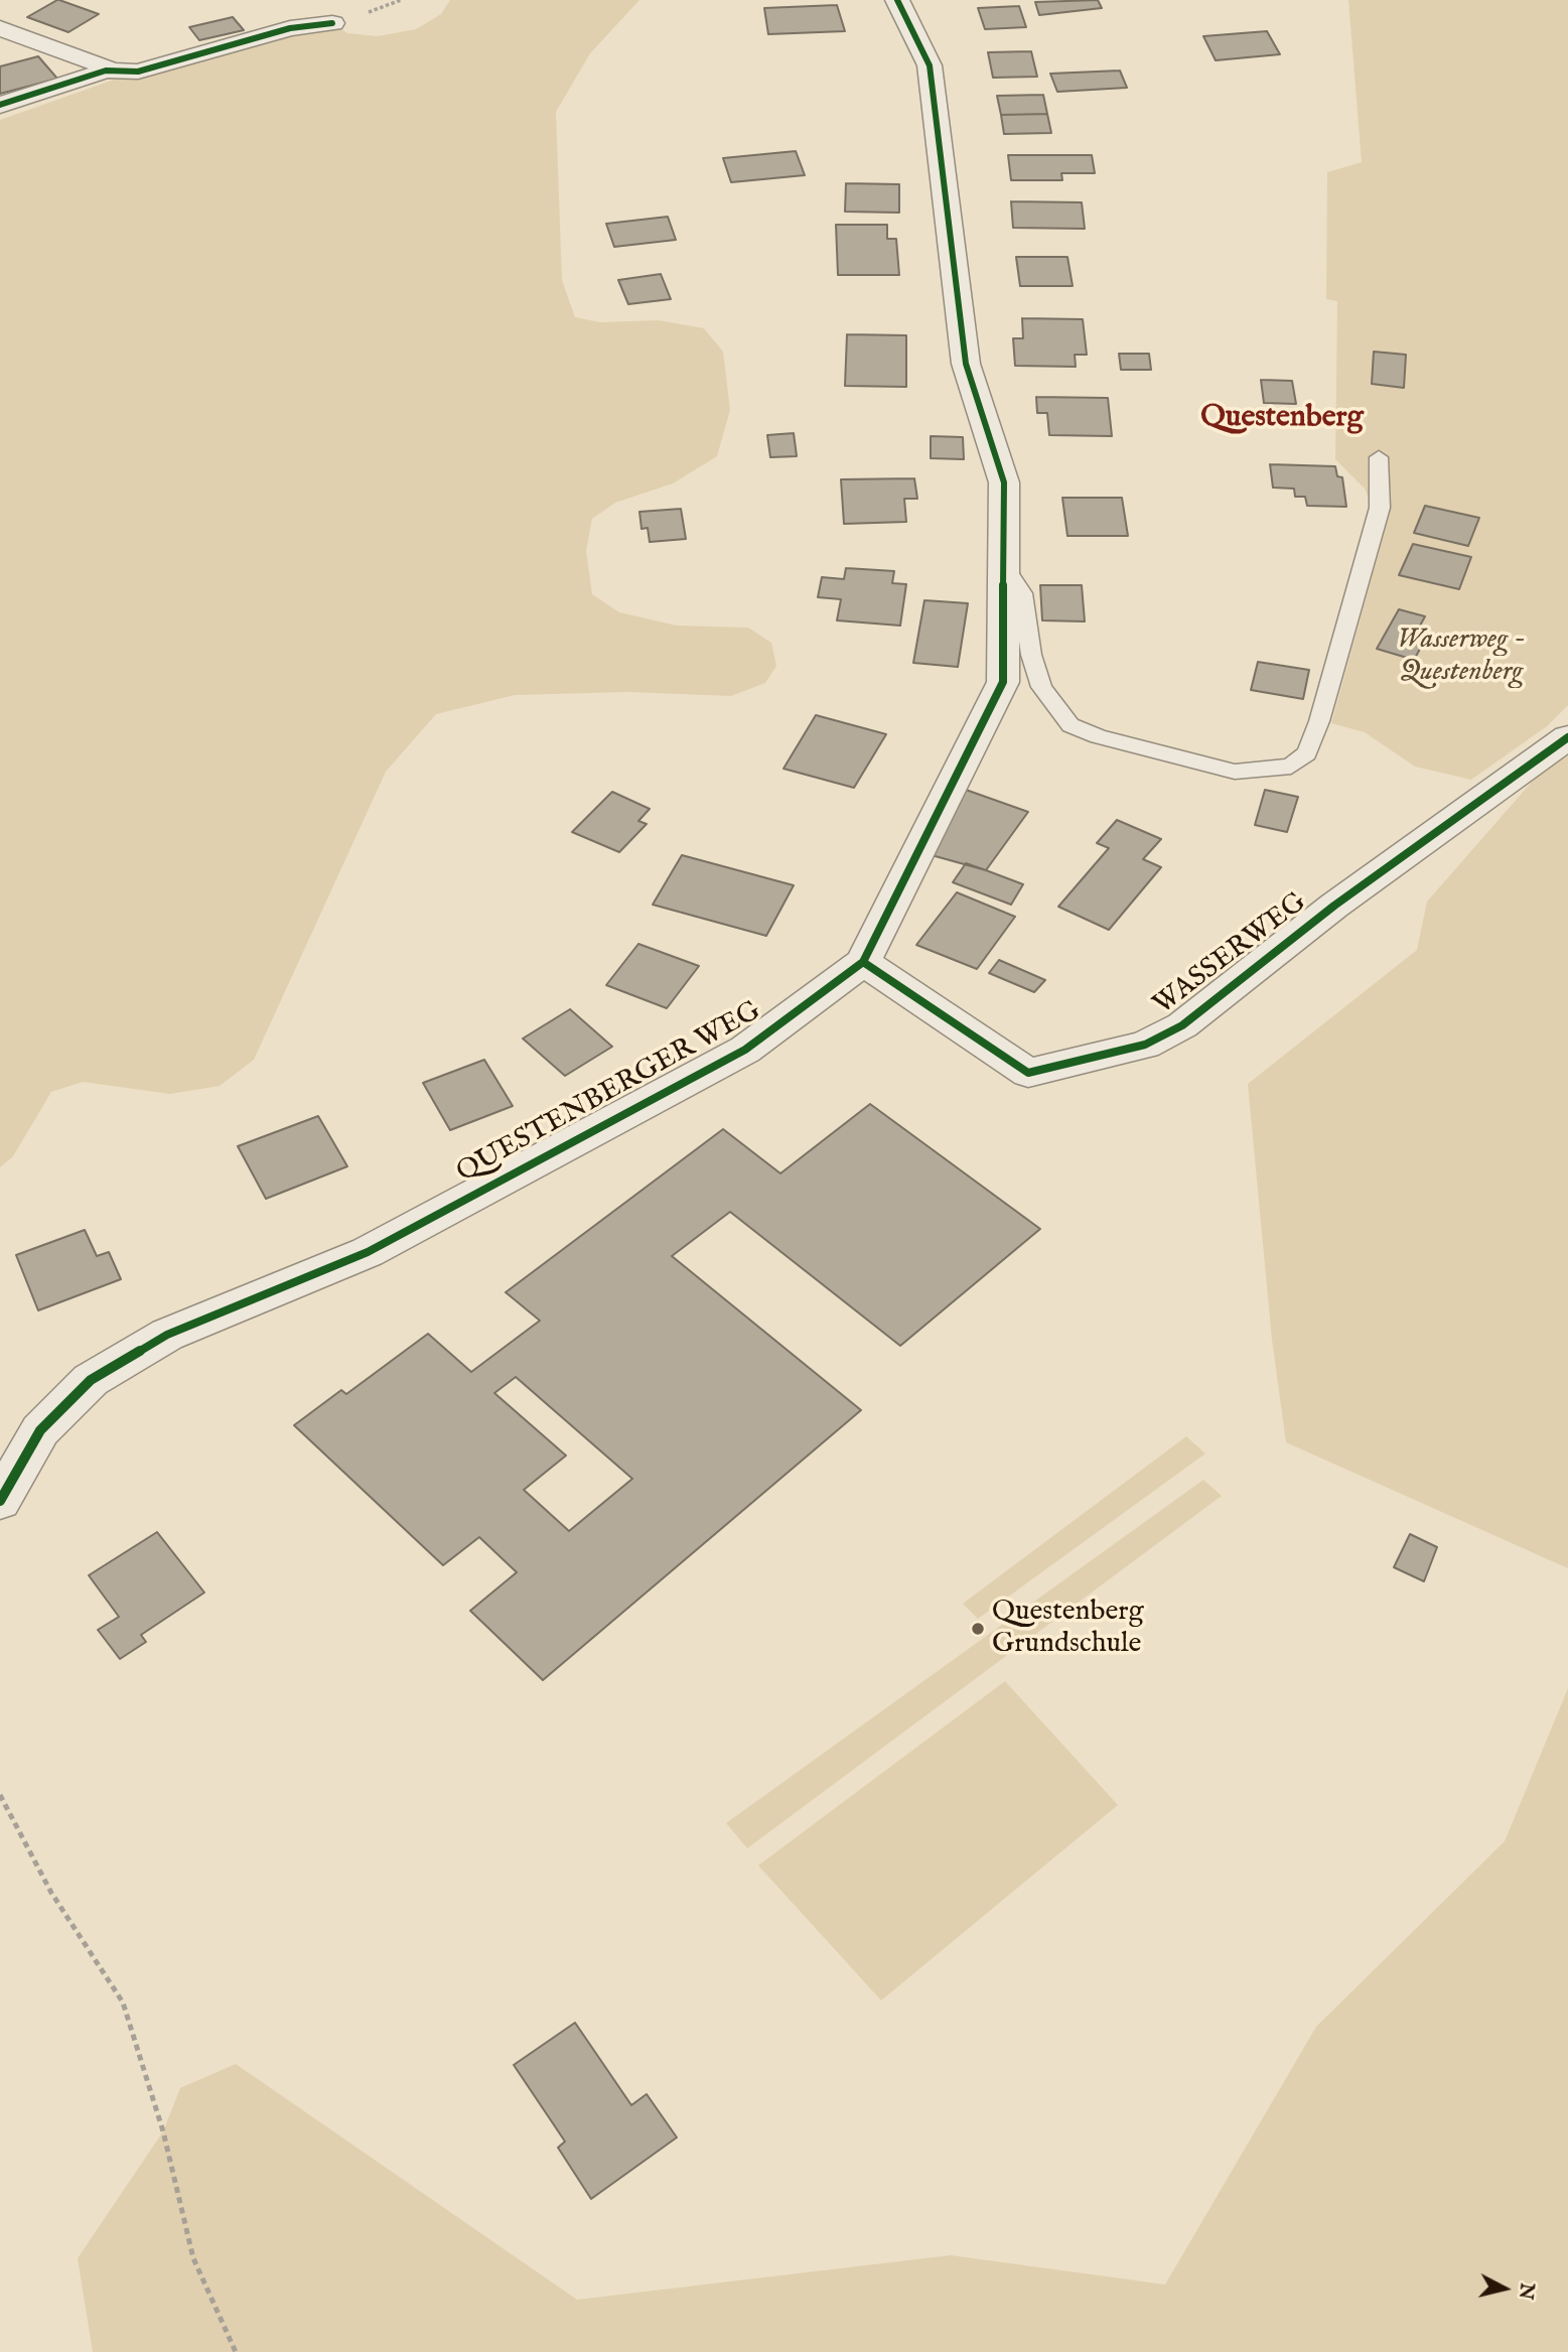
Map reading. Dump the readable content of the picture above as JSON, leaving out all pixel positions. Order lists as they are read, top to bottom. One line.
{"streets":{"street":["WASSERWEG","QUESTENBERGER WEG"]},"crossings":[["WASSERWEG","QUESTENBERGER WEG"]],"districts":["Questenberg"],"parks":["Wasserweg - Questenberg"],"places":["Questenberg Grundschule"],"north":"right"}
